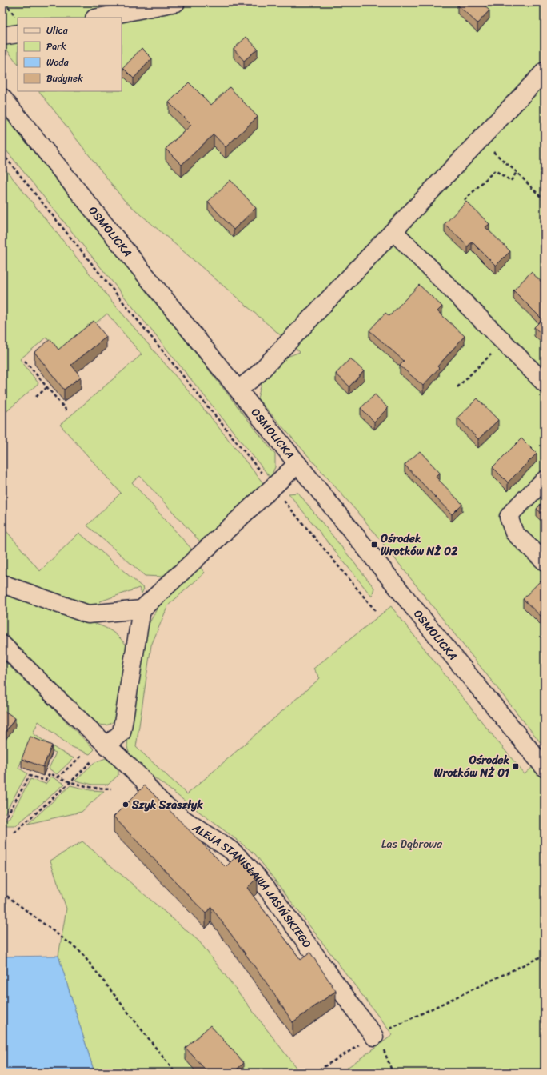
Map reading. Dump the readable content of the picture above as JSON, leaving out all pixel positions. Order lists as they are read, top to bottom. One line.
{"streets":{"street":["OSMOLICKA","ALEJA STANISŁAWA JASIŃSKIEGO"]},"parks":["Las Dąbrowa"],"places":{"transit":["Ośrodek Wrotków NŻ 02","Ośrodek Wrotków NŻ 01"],"other":["Szyk Szaszłyk"]},"legend":["Ulica","Park","Woda","Budynek"]}
